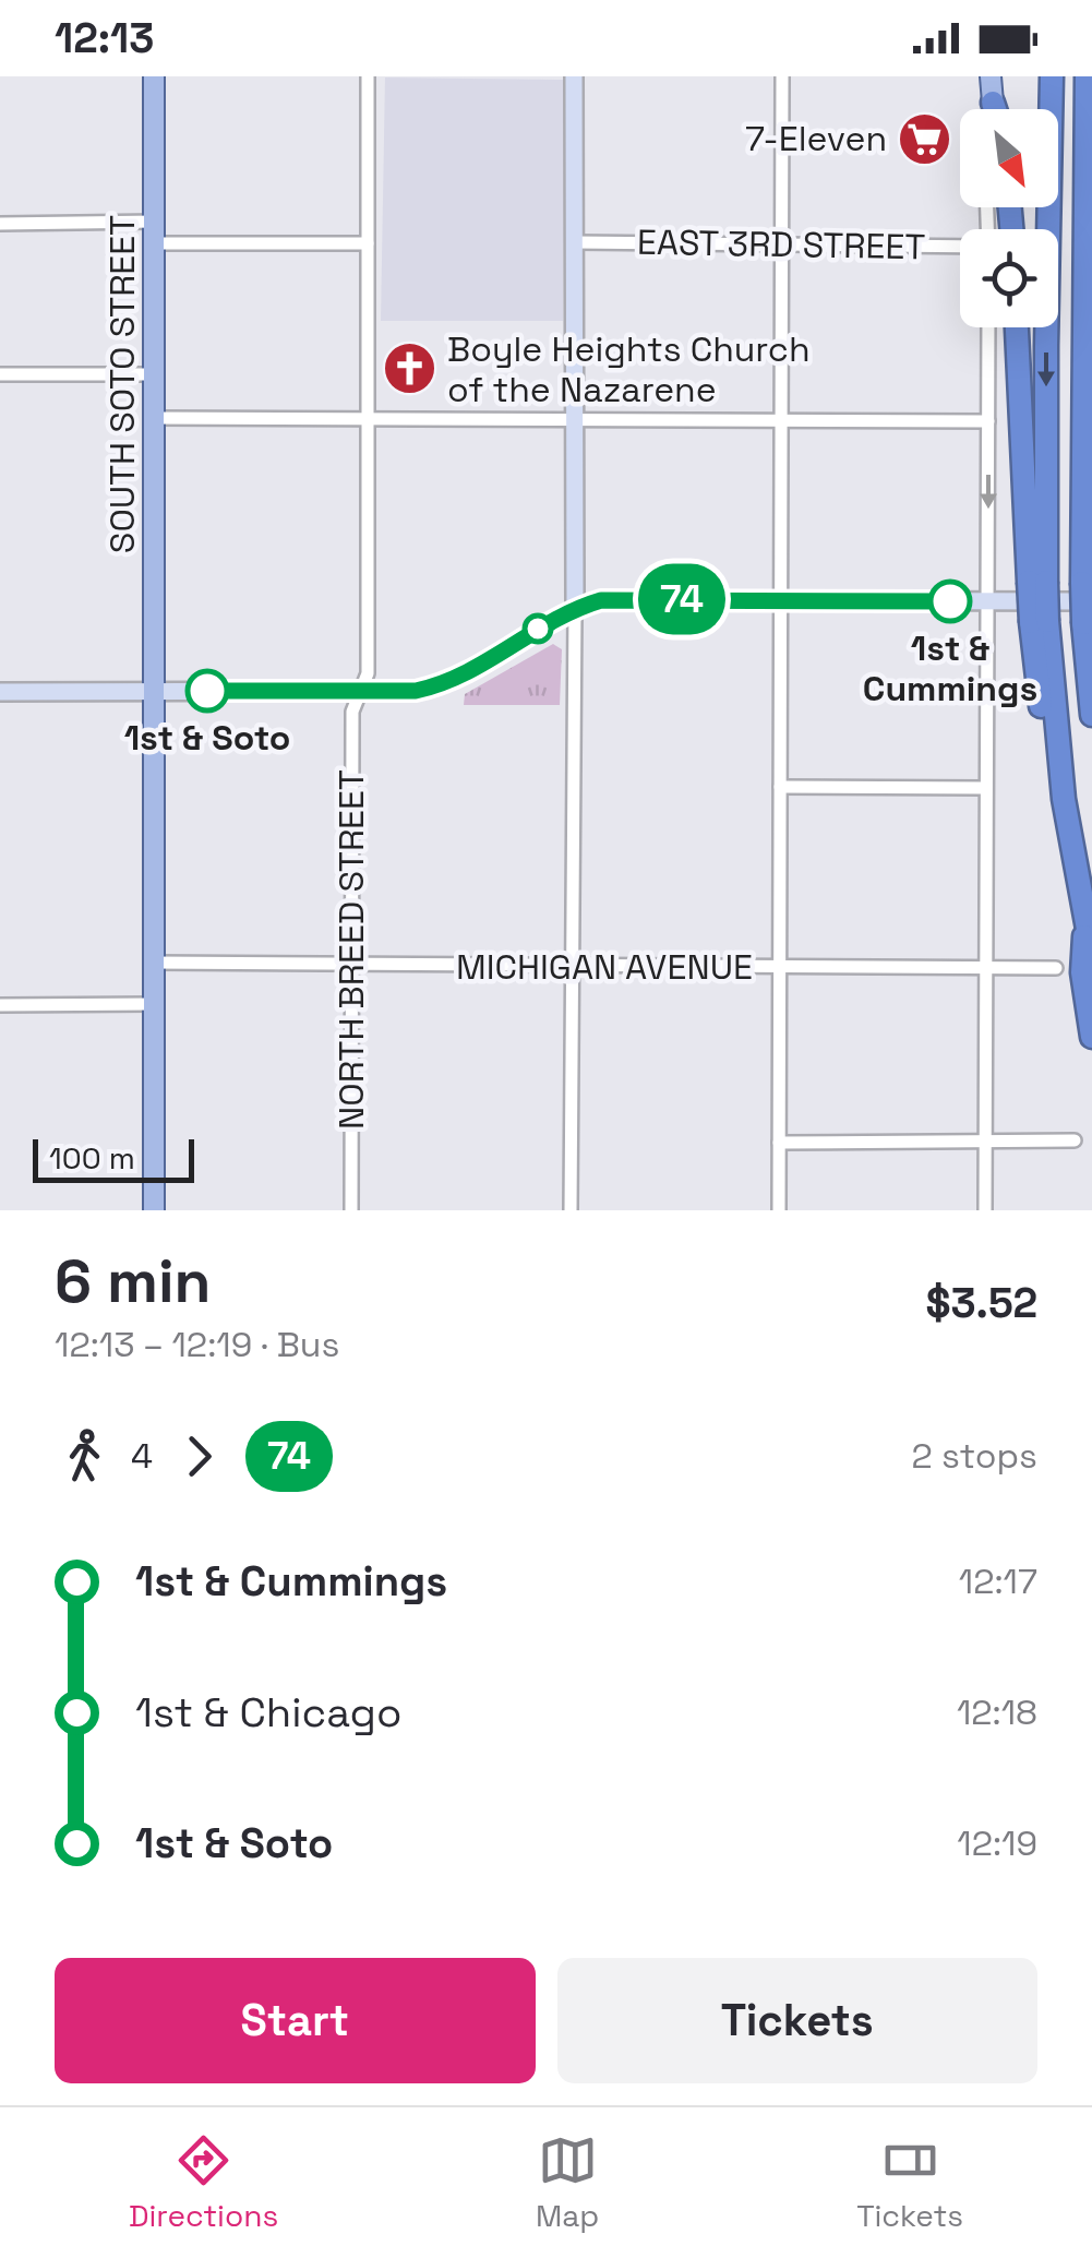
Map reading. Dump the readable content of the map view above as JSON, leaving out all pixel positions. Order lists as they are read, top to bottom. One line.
{"streets":{"main road":["SOUTH SOTO STREET"],"street":["EAST 3RD STREET","NORTH BREED STREET","MICHIGAN AVENUE"]},"crossings":[["SOUTH SOTO STREET","MICHIGAN AVENUE"],["NORTH BREED STREET","MICHIGAN AVENUE"]],"places":{"supermarket":["7-Eleven"],"church":["Boyle Heights Church of the Nazarene"],"other":["1st & Cummings","1st & Soto"]},"lines":["bus line 74"],"scale_bar":"100 m","north":"bottom right","page":{"status":"12:13","on_map":"74","scale":"100 m","heading":["6 min","12:13 – 12:19 · Bus","$3.52"],"legs":["4","74","2 stops"],"list":[{"name":"1st & Cummings","value":"12:17"},{"name":"1st & Chicago","value":"12:18"},{"name":"1st & Soto","value":"12:19"}],"buttons":["Start","Tickets"],"tabs":["Directions","Map","Tickets"]}}
